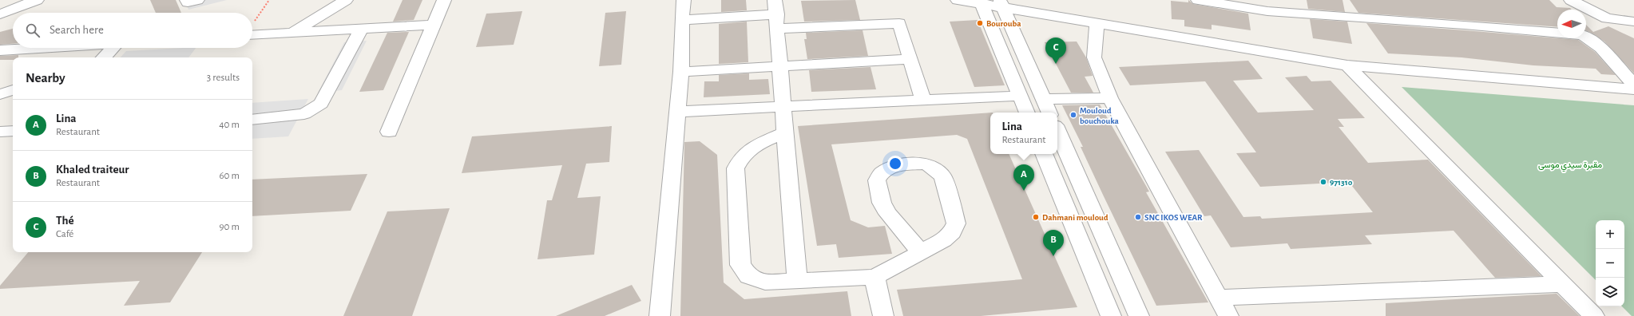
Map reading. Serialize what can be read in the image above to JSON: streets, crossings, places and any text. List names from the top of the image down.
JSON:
{
  "parks": ["مقبرة سيدي موسى"],
  "places": [
    "Bourouba",
    "Mouloud bouchouka",
    "971310",
    "Dahmani mouloud",
    "SNC IKOS WEAR"
  ],
  "north": "left",
  "page": {
    "search": "Search here",
    "pins": ["C", "A", "B"],
    "heading": ["Nearby", "3 results"],
    "list": [
      {
        "mark": "A",
        "name": "Lina",
        "note": "Restaurant",
        "value": "40 m"
      },
      {
        "mark": "B",
        "name": "Khaled traiteur",
        "note": "Restaurant",
        "value": "60 m"
      },
      {
        "mark": "C",
        "name": "Thé",
        "note": "Café",
        "value": "90 m"
      }
    ],
    "popup": ["Lina", "Restaurant"],
    "map_buttons": ["+", "−"]
  }
}
